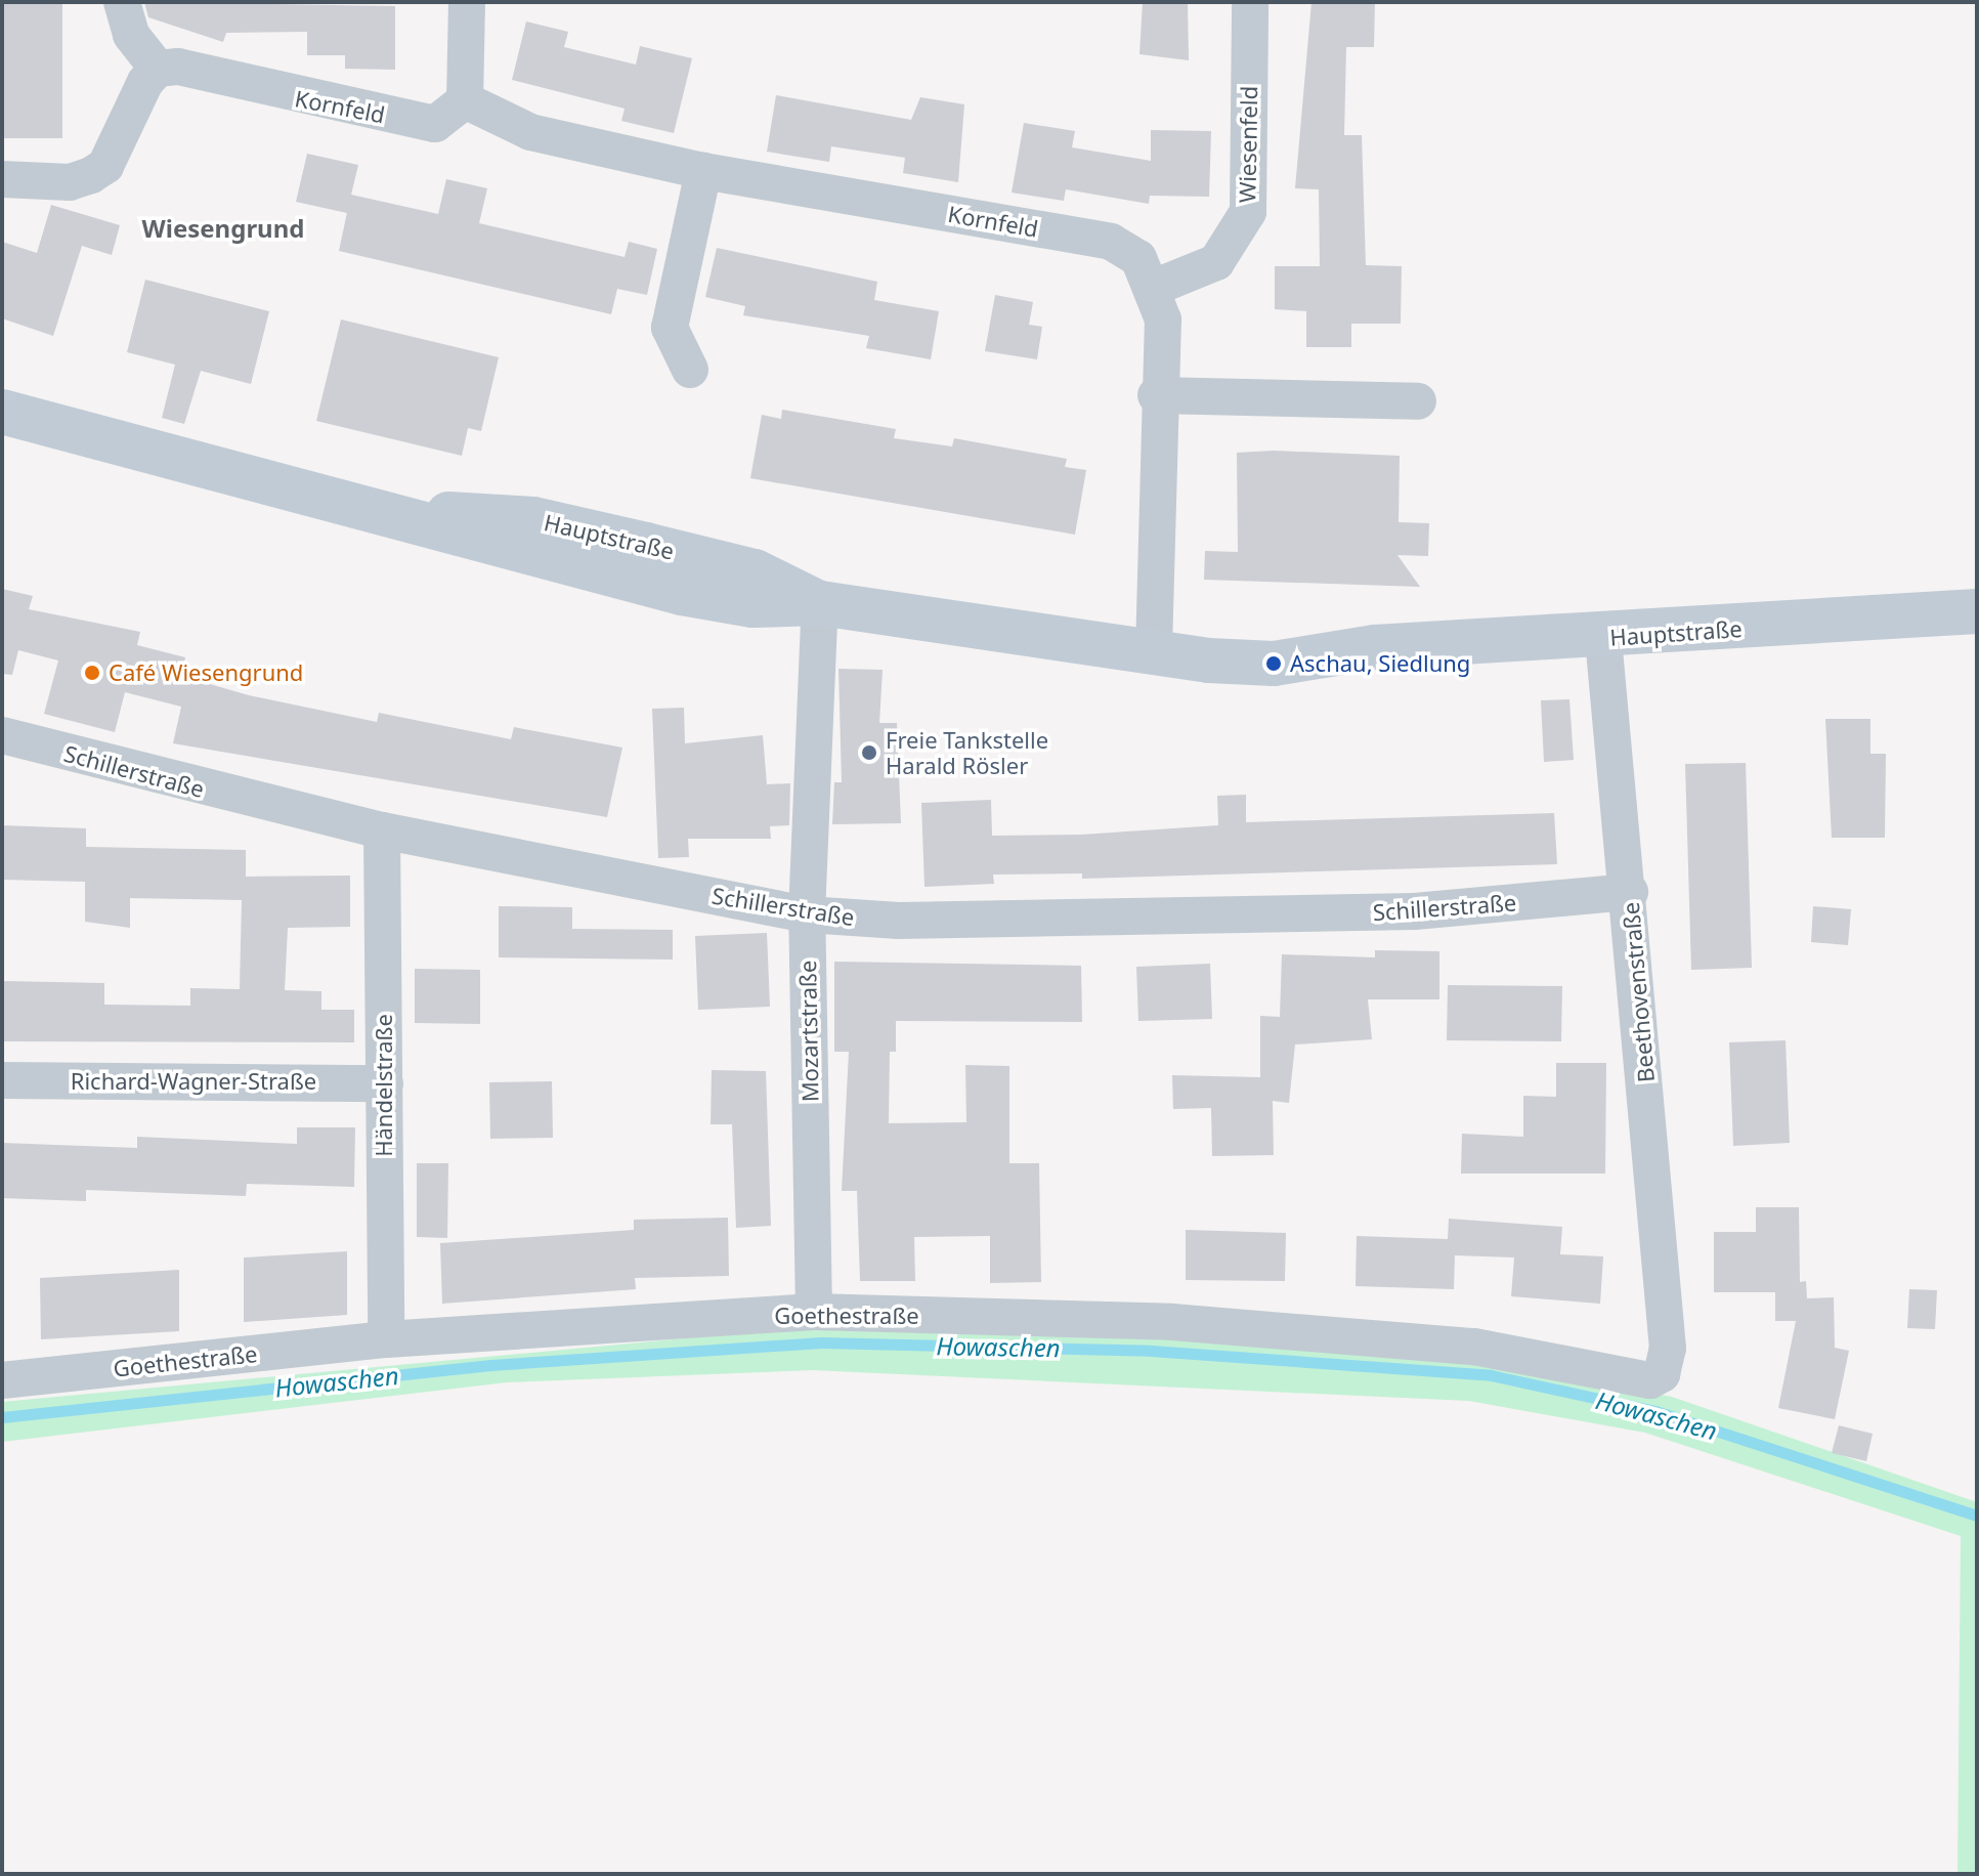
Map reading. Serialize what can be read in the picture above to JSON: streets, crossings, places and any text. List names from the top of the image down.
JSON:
{
  "streets": {
    "main road": ["Hauptstraße"],
    "street": [
      "Kornfeld",
      "Wiesenfeld",
      "Schillerstraße",
      "Beethovenstraße",
      "Mozartstraße",
      "Richard-Wagner-Straße",
      "Händelstraße",
      "Goethestraße"
    ]
  },
  "crossings": [
    ["Kornfeld", "Wiesenfeld"],
    ["Kornfeld", "Hauptstraße"],
    ["Hauptstraße", "Beethovenstraße"],
    ["Hauptstraße", "Mozartstraße"],
    ["Schillerstraße", "Beethovenstraße"],
    ["Schillerstraße", "Mozartstraße"],
    ["Schillerstraße", "Händelstraße"],
    ["Beethovenstraße", "Goethestraße"],
    ["Mozartstraße", "Goethestraße"],
    ["Richard-Wagner-Straße", "Händelstraße"],
    ["Händelstraße", "Goethestraße"]
  ],
  "districts": ["Wiesengrund"],
  "water": ["Howaschen"],
  "places": ["Aschau, Siedlung", "Café Wiesengrund", "Freie Tankstelle Harald Rösler"]
}
